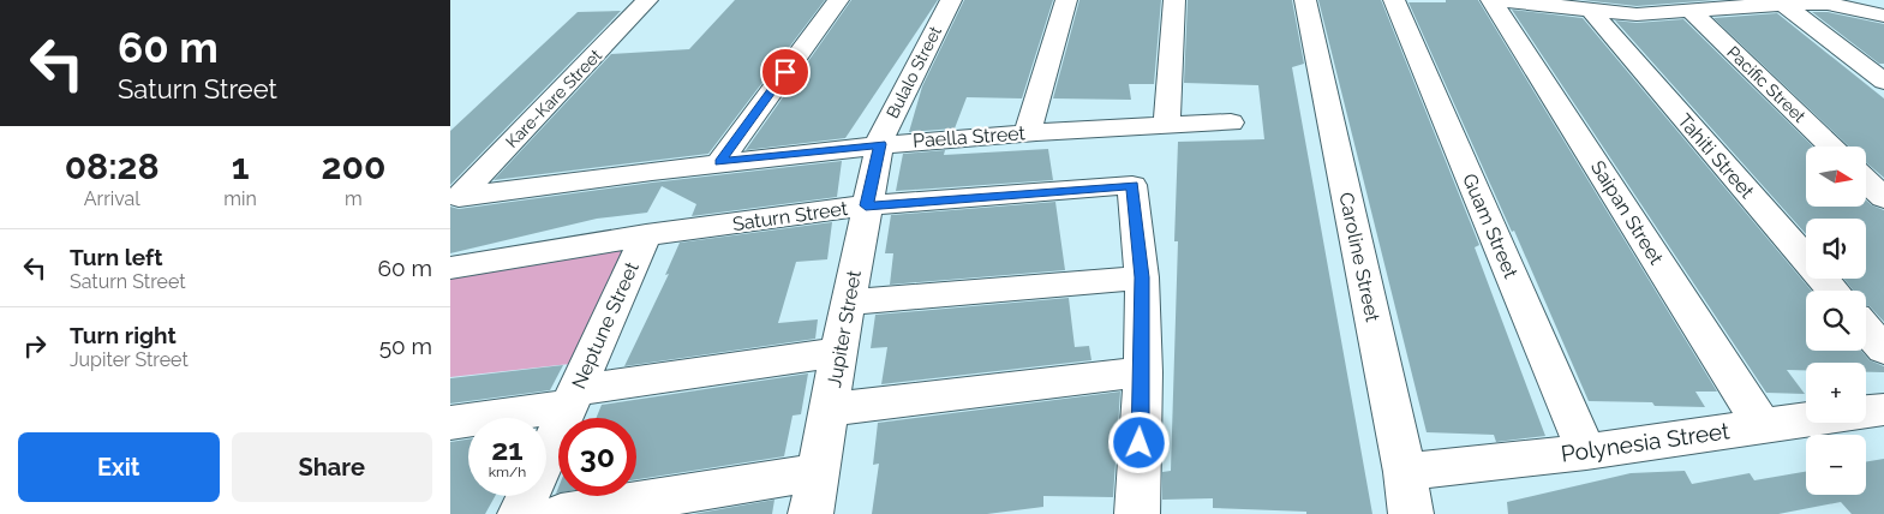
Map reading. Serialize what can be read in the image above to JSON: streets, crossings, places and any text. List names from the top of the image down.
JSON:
{
  "streets": {
    "street": [
      "Bulalo Street",
      "Pacific Street",
      "Kare-Kare Street",
      "Paella Street",
      "Tahiti Street",
      "Saipan Street",
      "Saturn Street",
      "Guam Street",
      "Caroline Street",
      "Neptune Street",
      "Jupiter Street",
      "Polynesia Street"
    ]
  },
  "crossings": [
    ["Bulalo Street", "Paella Street"],
    ["Bulalo Street", "Jupiter Street"],
    ["Kare-Kare Street", "Paella Street"],
    ["Paella Street", "Jupiter Street"],
    ["Saipan Street", "Polynesia Street"],
    ["Saturn Street", "Neptune Street"],
    ["Saturn Street", "Jupiter Street"],
    ["Guam Street", "Polynesia Street"],
    ["Caroline Street", "Polynesia Street"]
  ],
  "north": "right",
  "page": {
    "turn": ["60 m", "Saturn Street"],
    "eta": [
      "08:28",
      "Arrival",
      "1",
      "min",
      "200",
      "m"
    ],
    "map_buttons": ["+", "−"],
    "list": [
      {
        "name": "Turn left",
        "note": "Saturn Street",
        "value": "60 m"
      },
      {
        "name": "Turn right",
        "note": "Jupiter Street",
        "value": "50 m"
      }
    ],
    "speed": "21 km/h",
    "limit": "30",
    "buttons": ["Exit", "Share"]
  }
}
